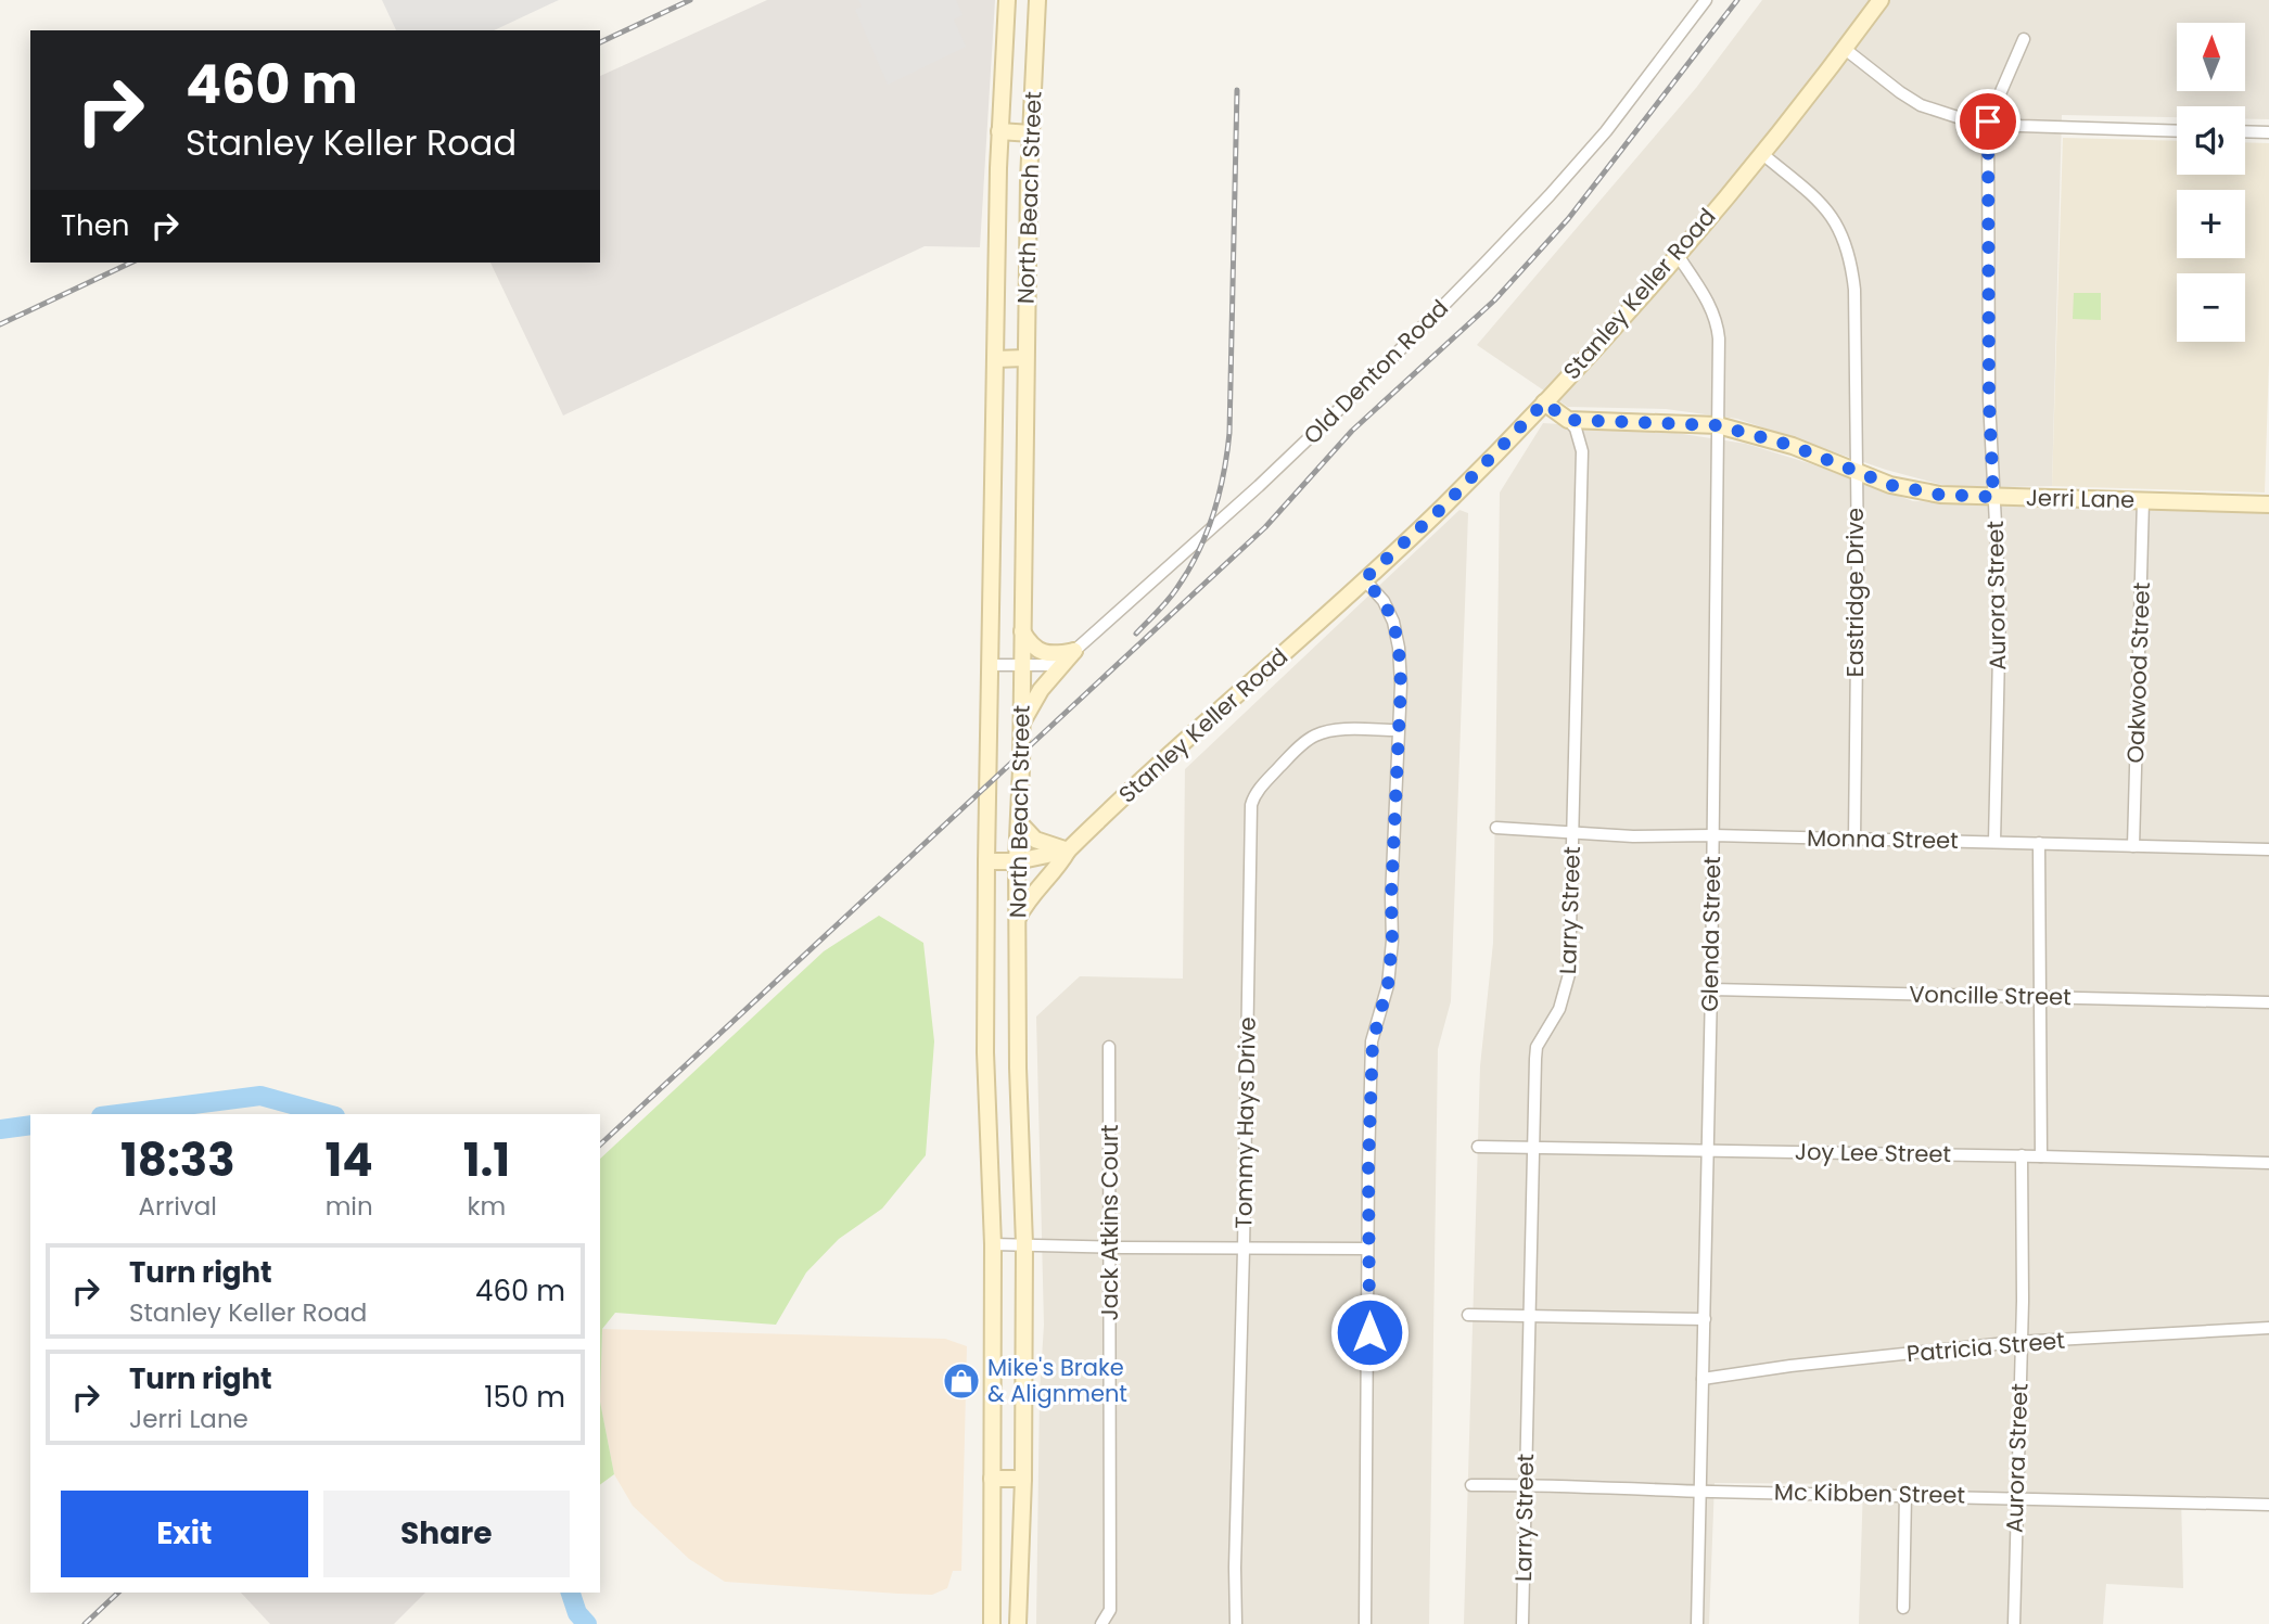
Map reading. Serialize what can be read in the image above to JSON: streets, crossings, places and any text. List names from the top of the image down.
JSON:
{
  "streets": {
    "main road": ["North Beach Street", "Stanley Keller Road", "Jerri Lane"],
    "street": [
      "Old Denton Road",
      "Eastridge Drive",
      "Aurora Street",
      "Oakwood Street",
      "Monna Street",
      "Larry Street",
      "Glenda Street",
      "Voncille Street",
      "Tommy Hays Drive",
      "Joy Lee Street",
      "Jack Atkins Court",
      "Patricia Street",
      "Mc Kibben Street"
    ]
  },
  "crossings": [
    ["North Beach Street", "Stanley Keller Road"],
    ["North Beach Street", "Old Denton Road"],
    ["Stanley Keller Road", "Eastridge Drive"],
    ["Stanley Keller Road", "Glenda Street"],
    ["Jerri Lane", "Eastridge Drive"],
    ["Jerri Lane", "Aurora Street"],
    ["Jerri Lane", "Oakwood Street"],
    ["Jerri Lane", "Larry Street"],
    ["Jerri Lane", "Glenda Street"],
    ["Eastridge Drive", "Monna Street"],
    ["Aurora Street", "Monna Street"],
    ["Aurora Street", "Joy Lee Street"],
    ["Aurora Street", "Patricia Street"],
    ["Aurora Street", "Mc Kibben Street"],
    ["Oakwood Street", "Monna Street"],
    ["Monna Street", "Larry Street"],
    ["Monna Street", "Glenda Street"],
    ["Larry Street", "Joy Lee Street"],
    ["Larry Street", "Mc Kibben Street"],
    ["Glenda Street", "Voncille Street"],
    ["Glenda Street", "Joy Lee Street"],
    ["Glenda Street", "Patricia Street"],
    ["Glenda Street", "Mc Kibben Street"]
  ],
  "places": {
    "shop": ["Mike's Brake & Alignment"]
  },
  "north": "top",
  "page": {
    "map_buttons": ["+", "−"],
    "turn": ["460 m", "Stanley Keller Road"],
    "then": "Then",
    "eta": [
      "18:33",
      "Arrival",
      "14",
      "min",
      "1.1",
      "km"
    ],
    "list": [
      {
        "name": "Turn right",
        "note": "Stanley Keller Road",
        "value": "460 m"
      },
      {
        "name": "Turn right",
        "note": "Jerri Lane",
        "value": "150 m"
      }
    ],
    "buttons": ["Exit", "Share"]
  }
}
